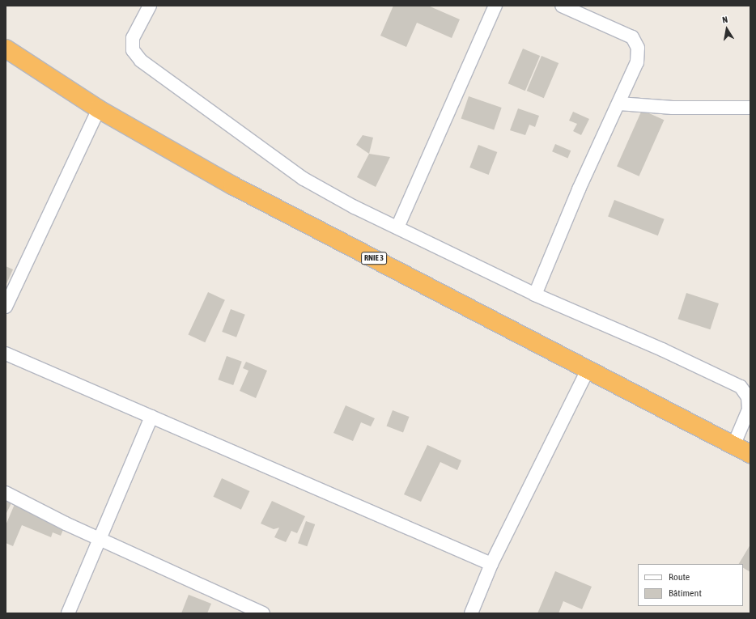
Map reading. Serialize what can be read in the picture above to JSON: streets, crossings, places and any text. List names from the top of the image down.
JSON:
{
  "streets": {
    "highway": ["RNIE 3"]
  },
  "legend": ["Route", "Bâtiment"],
  "north": "top"
}
